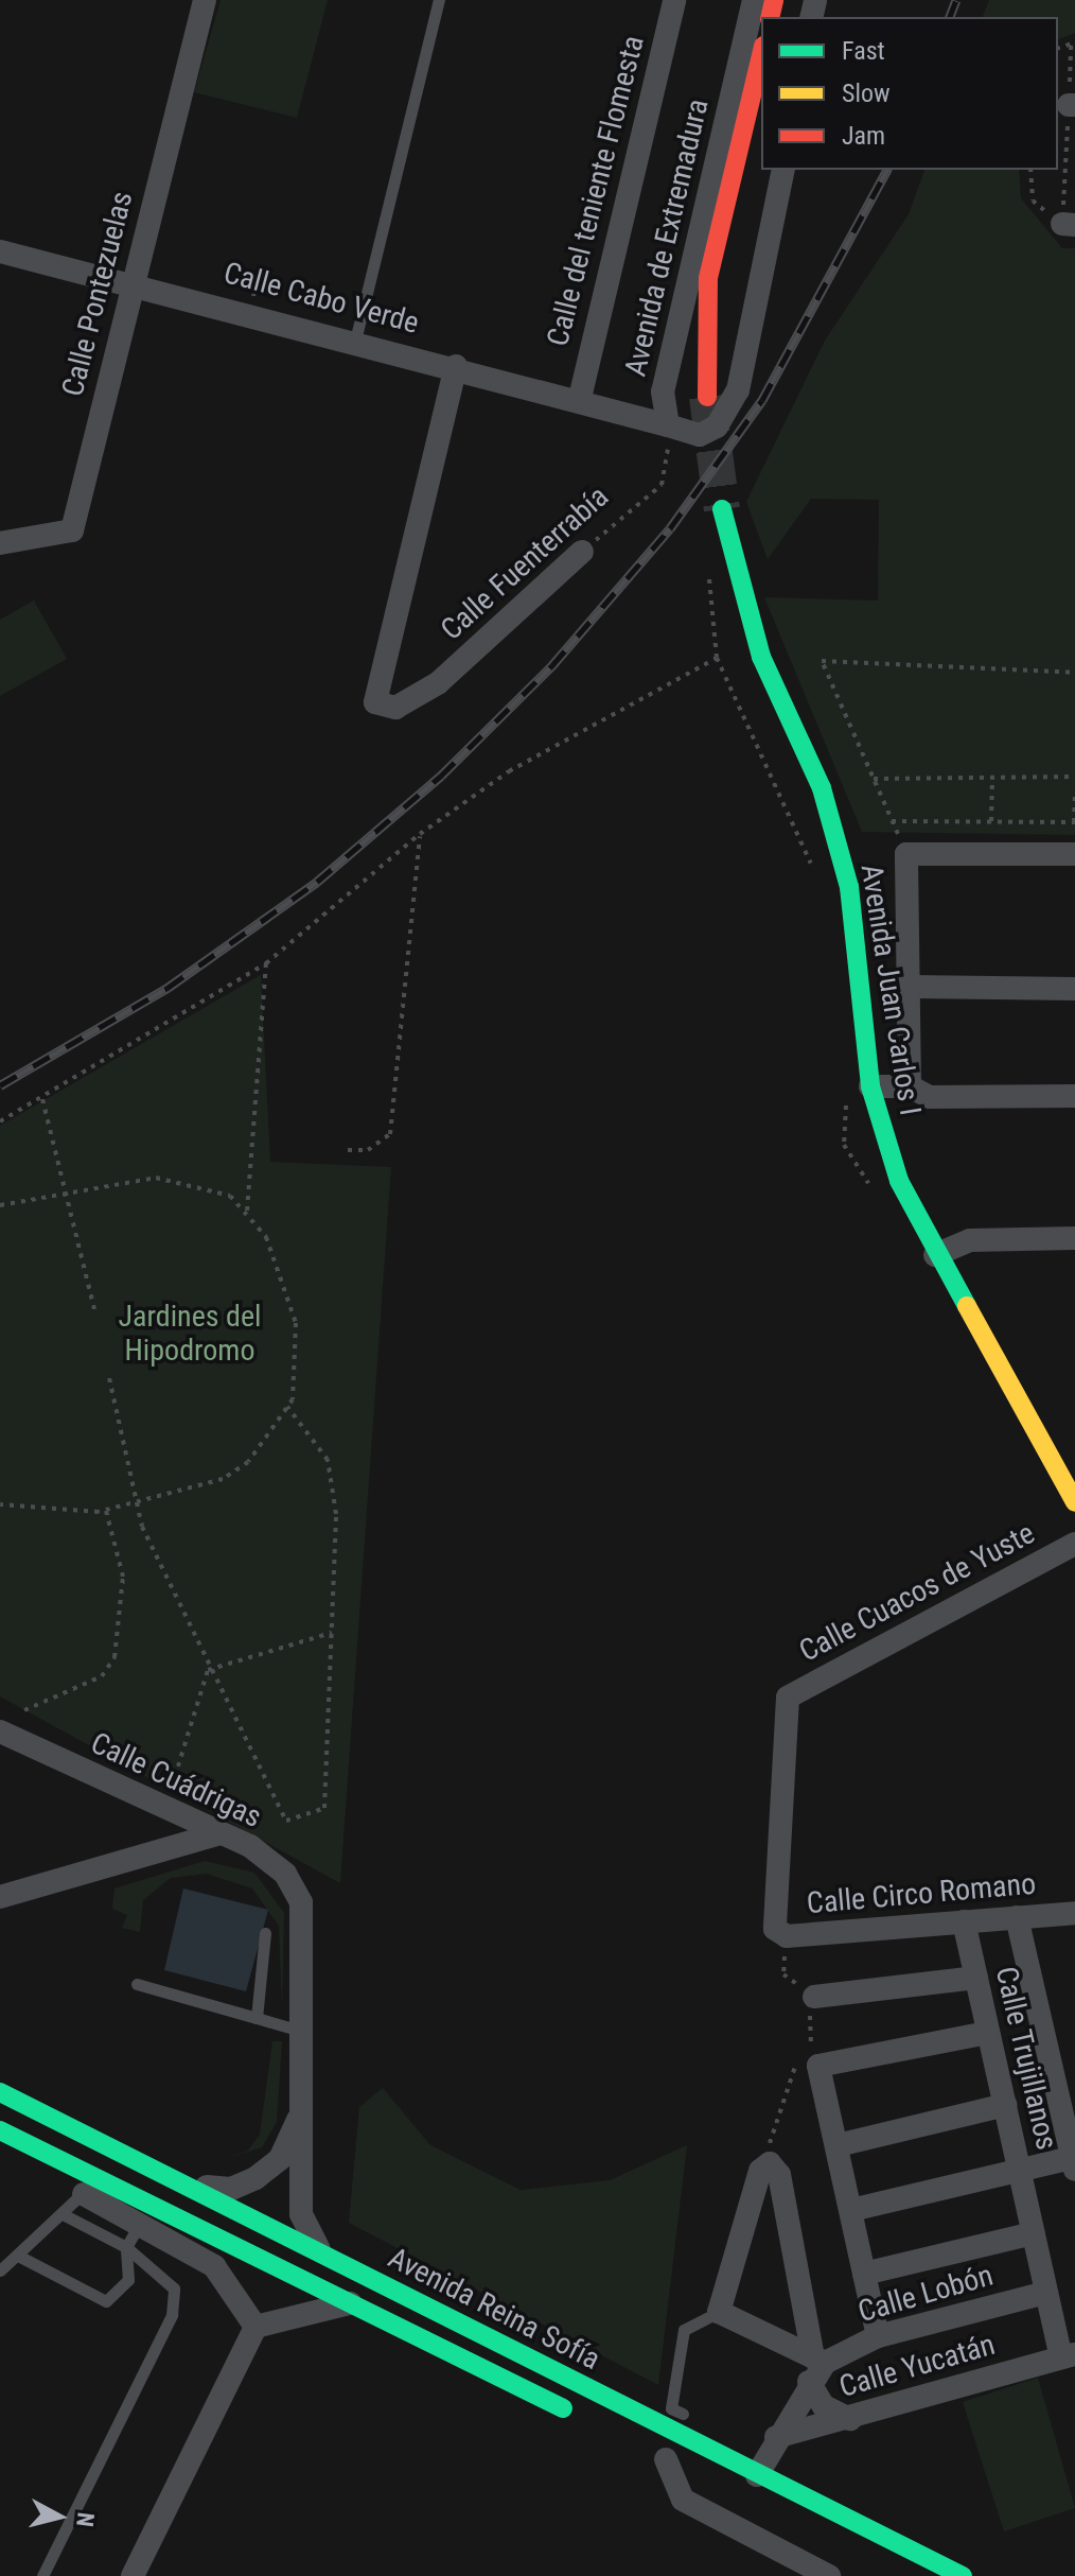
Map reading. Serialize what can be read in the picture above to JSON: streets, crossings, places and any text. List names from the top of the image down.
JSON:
{
  "streets": {
    "main road": ["Avenida de Extremadura", "Avenida Juan Carlos I", "Avenida Reina Sofía"],
    "street": [
      "Calle del teniente Flomesta",
      "Calle Pontezuelas",
      "Calle Cabo Verde",
      "Calle Fuenterrabía",
      "Calle Cuacos de Yuste",
      "Calle Cuádrigas",
      "Calle Circo Romano",
      "Calle Trujillanos",
      "Calle Lobón",
      "Calle Yucatán"
    ]
  },
  "crossings": [
    ["Calle del teniente Flomesta", "Calle Cabo Verde"],
    ["Avenida de Extremadura", "Calle Cabo Verde"],
    ["Avenida de Extremadura", "Calle Fuenterrabía"],
    ["Calle Pontezuelas", "Calle Cabo Verde"],
    ["Calle Cabo Verde", "Calle Fuenterrabía"],
    ["Calle Cuacos de Yuste", "Calle Circo Romano"],
    ["Calle Cuádrigas", "Avenida Reina Sofía"],
    ["Calle Circo Romano", "Calle Trujillanos"],
    ["Calle Trujillanos", "Calle Lobón"],
    ["Calle Trujillanos", "Calle Yucatán"],
    ["Calle Lobón", "Avenida Reina Sofía"],
    ["Calle Lobón", "Calle Yucatán"],
    ["Avenida Reina Sofía", "Calle Yucatán"]
  ],
  "parks": ["Jardines del Hipodromo"],
  "legend": ["Fast", "Slow", "Jam"],
  "north": "right"
}
